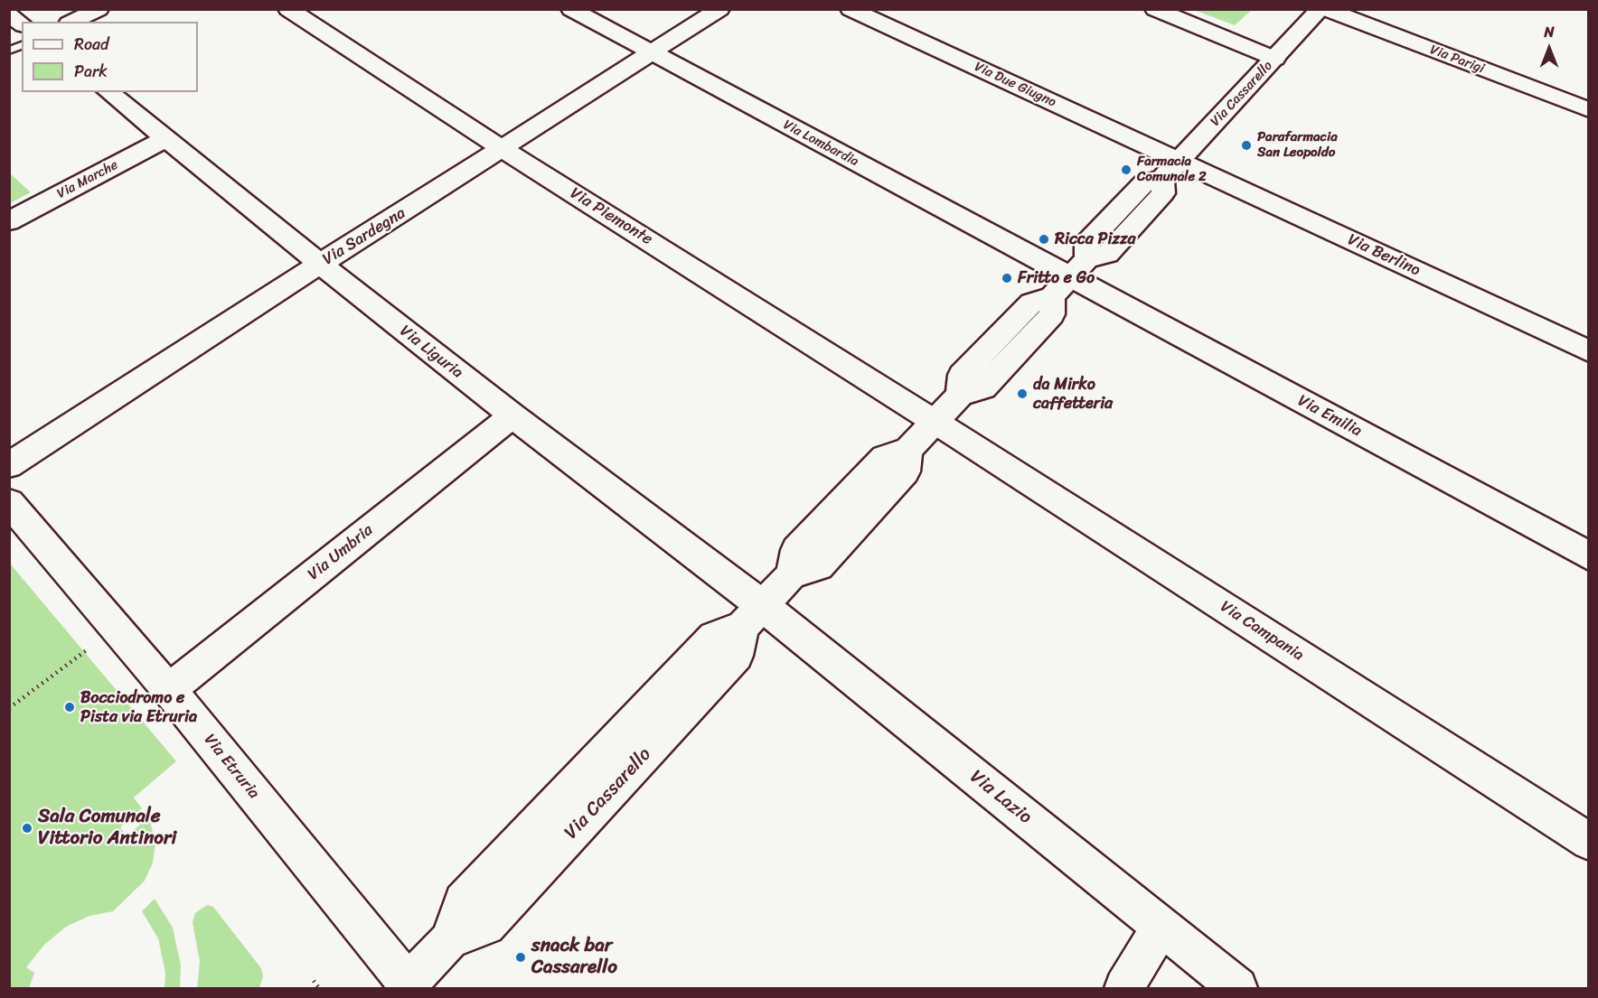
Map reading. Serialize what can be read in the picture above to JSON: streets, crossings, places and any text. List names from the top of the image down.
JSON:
{
  "streets": {
    "street": [
      "Via Parigi",
      "Via Due Giugno",
      "Via Cassarello",
      "Via Lombardia",
      "Via Marche",
      "Via Piemonte",
      "Via Sardegna",
      "Via Berlino",
      "Via Liguria",
      "Via Emilia",
      "Via Umbria",
      "Via Campania",
      "Via Etruria",
      "Via Lazio"
    ]
  },
  "crossings": [
    ["Via Due Giugno", "Via Cassarello"],
    ["Via Due Giugno", "Via Berlino"],
    ["Via Cassarello", "Via Lombardia"],
    ["Via Cassarello", "Via Piemonte"],
    ["Via Cassarello", "Via Berlino"],
    ["Via Cassarello", "Via Liguria"],
    ["Via Cassarello", "Via Emilia"],
    ["Via Cassarello", "Via Campania"],
    ["Via Cassarello", "Via Etruria"],
    ["Via Cassarello", "Via Lazio"],
    ["Via Lombardia", "Via Sardegna"],
    ["Via Lombardia", "Via Emilia"],
    ["Via Marche", "Via Liguria"],
    ["Via Piemonte", "Via Sardegna"],
    ["Via Piemonte", "Via Campania"],
    ["Via Sardegna", "Via Liguria"],
    ["Via Liguria", "Via Umbria"],
    ["Via Liguria", "Via Lazio"],
    ["Via Umbria", "Via Etruria"]
  ],
  "places": [
    "Parafarmacia San Leopoldo",
    "Farmacia Comunale 2",
    "Ricca Pizza",
    "Fritto e Go",
    "da Mirko caffetteria",
    "Bocciodromo e Pista via Etruria",
    "Sala Comunale Vittorio Antinori",
    "snack bar Cassarello"
  ],
  "legend": ["Road", "Park"],
  "north": "top"
}
